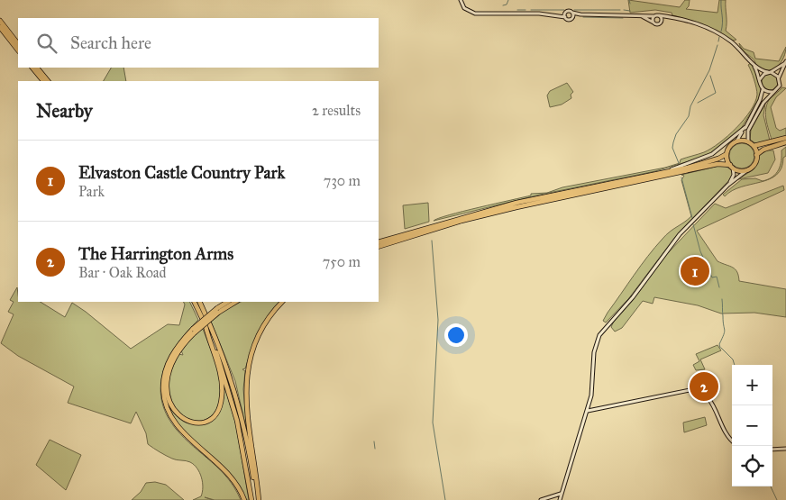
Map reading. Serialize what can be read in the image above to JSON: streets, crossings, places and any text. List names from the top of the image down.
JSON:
{
  "page": {
    "search": "Search here",
    "heading": ["Nearby", "2 results"],
    "list": [
      {
        "mark": "1",
        "name": "Elvaston Castle Country Park",
        "note": "Park",
        "value": "730 m"
      },
      {
        "mark": "2",
        "name": "The Harrington Arms",
        "note": "Bar · Oak Road",
        "value": "750 m"
      }
    ],
    "pins": ["1", "2"],
    "map_buttons": ["+", "−"]
  }
}
